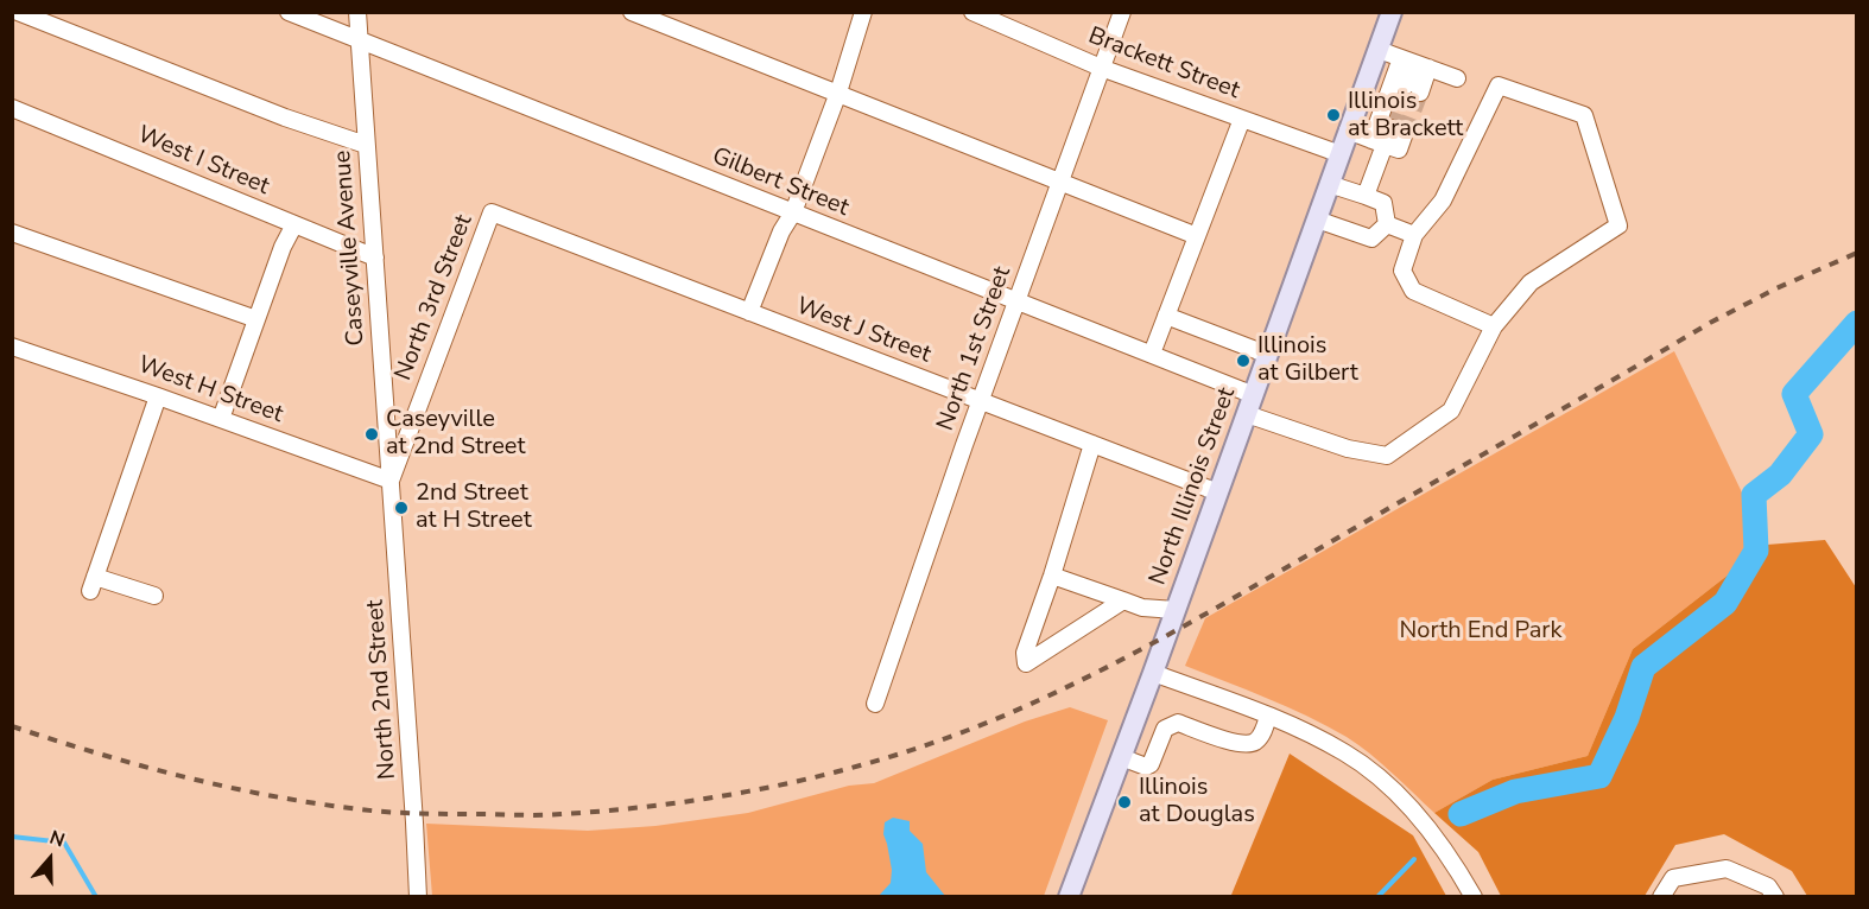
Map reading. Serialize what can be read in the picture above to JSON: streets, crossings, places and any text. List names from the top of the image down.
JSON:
{
  "streets": {
    "main road": ["North Illinois Street"],
    "street": [
      "Brackett Street",
      "West I Street",
      "Gilbert Street",
      "Caseyville Avenue",
      "North 3rd Street",
      "West J Street",
      "North 1st Street",
      "West H Street",
      "North 2nd Street"
    ]
  },
  "crossings": [
    ["Brackett Street", "North 1st Street"],
    ["Brackett Street", "North Illinois Street"],
    ["West I Street", "Caseyville Avenue"],
    ["Gilbert Street", "Caseyville Avenue"],
    ["Gilbert Street", "North 1st Street"],
    ["Gilbert Street", "North Illinois Street"],
    ["Caseyville Avenue", "North 3rd Street"],
    ["Caseyville Avenue", "West H Street"],
    ["Caseyville Avenue", "North 2nd Street"],
    ["North 3rd Street", "West J Street"],
    ["North 3rd Street", "West H Street"],
    ["North 3rd Street", "North 2nd Street"],
    ["West J Street", "North 1st Street"],
    ["West J Street", "North Illinois Street"],
    ["West H Street", "North 2nd Street"]
  ],
  "parks": ["North End Park"],
  "places": [
    "Illinois at Brackett",
    "Illinois at Gilbert",
    "Caseyville at 2nd Street",
    "2nd Street at H Street",
    "Illinois at Douglas"
  ],
  "north": "top"
}
